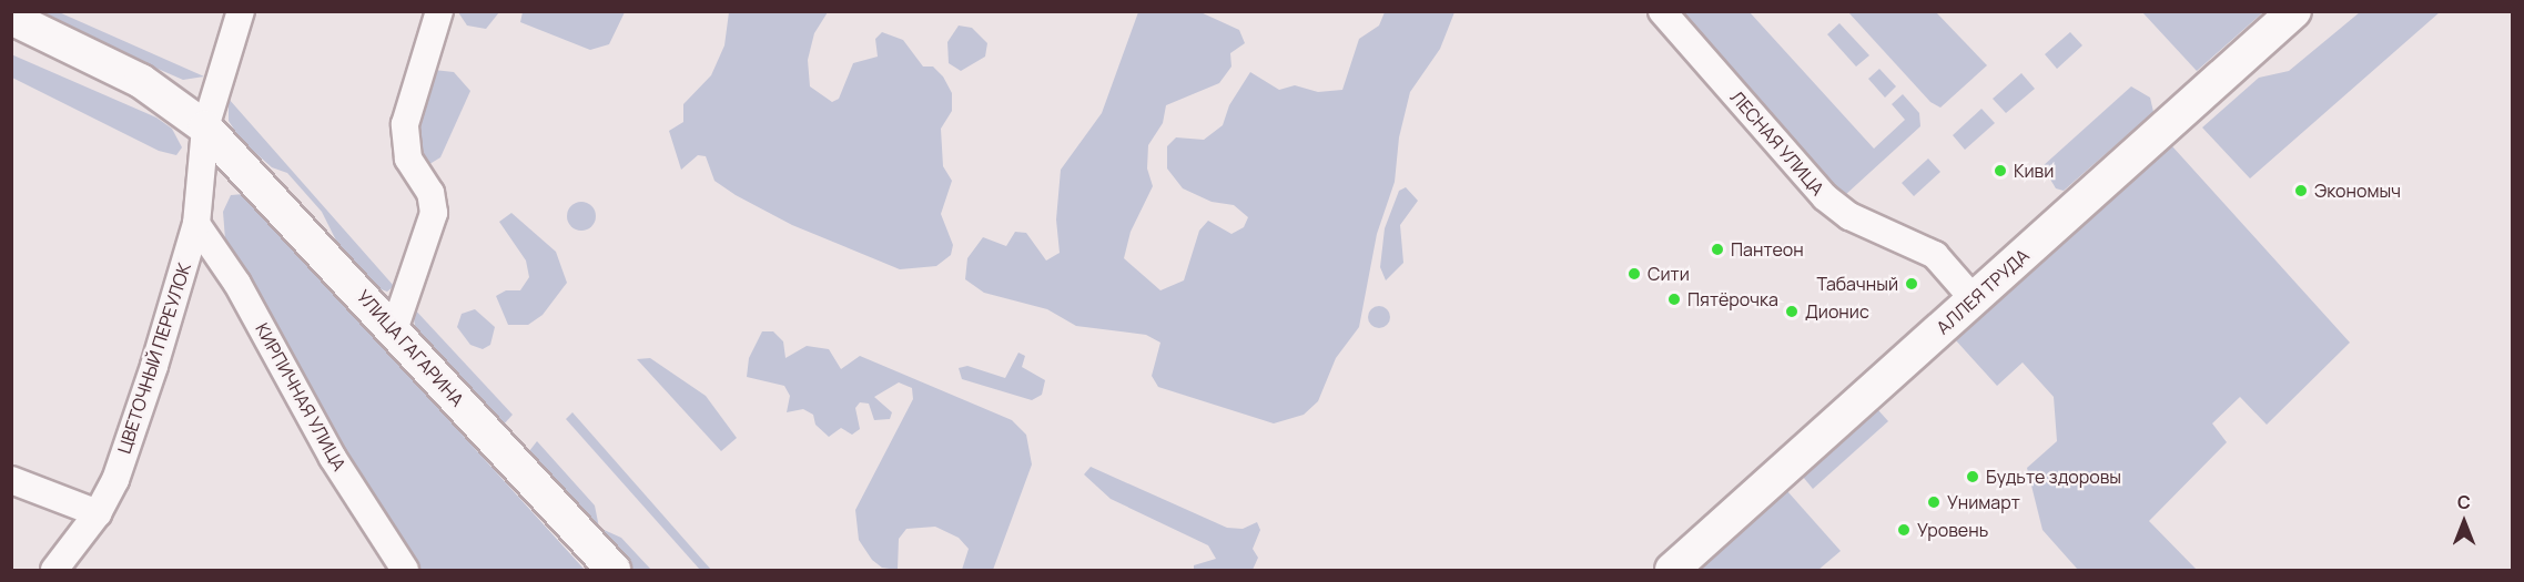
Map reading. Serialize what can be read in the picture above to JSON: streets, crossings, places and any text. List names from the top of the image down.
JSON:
{
  "streets": {
    "street": [
      "ЛЕСНАЯ УЛИЦА",
      "АЛЛЕЯ ТРУДА",
      "УЛИЦА ГАГАРИНА",
      "ЦВЕТОЧНЫЙ ПЕРЕУЛОК",
      "КИРПИЧНАЯ УЛИЦА"
    ]
  },
  "crossings": [
    ["ЛЕСНАЯ УЛИЦА", "АЛЛЕЯ ТРУДА"],
    ["УЛИЦА ГАГАРИНА", "ЦВЕТОЧНЫЙ ПЕРЕУЛОК"],
    ["ЦВЕТОЧНЫЙ ПЕРЕУЛОК", "КИРПИЧНАЯ УЛИЦА"]
  ],
  "places": [
    "Киви",
    "Экономыч",
    "Пантеон",
    "Сити",
    "Табачный",
    "Пятёрочка",
    "Дионис",
    "Будьте здоровы",
    "Унимарт",
    "Уровень"
  ],
  "north": "top"
}
